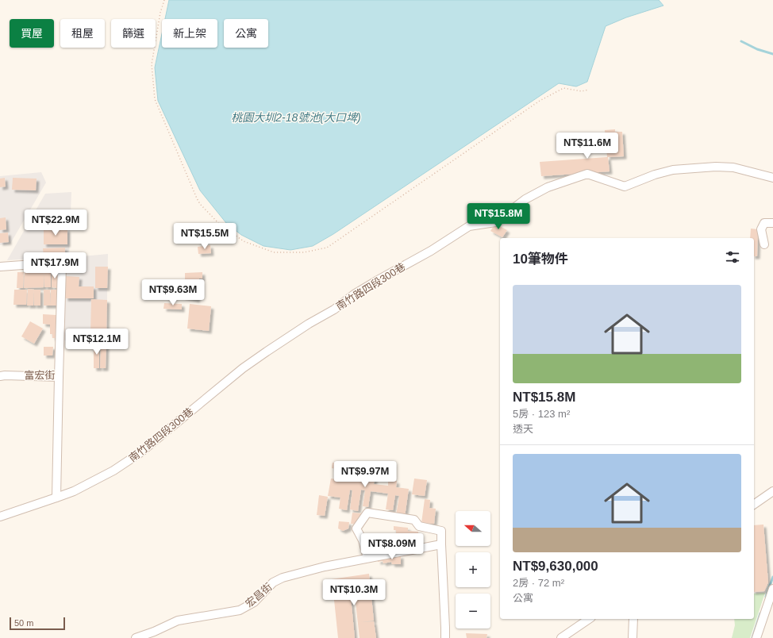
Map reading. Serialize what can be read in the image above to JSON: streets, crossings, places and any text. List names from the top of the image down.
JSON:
{
  "streets": {
    "street": ["南竹路四段300巷", "富宏街", "宏昌街"]
  },
  "water": ["桃園大圳2-18號池(大口埤)"],
  "scale_bar": "50 m",
  "north": "left",
  "page": {
    "chip": [
      "買屋",
      "租屋",
      "篩選",
      "新上架",
      "公寓"
    ],
    "price": [
      "NT$11.6M",
      "NT$15.8M",
      "NT$22.9M",
      "NT$15.5M",
      "NT$17.9M",
      "NT$9.63M",
      "NT$12.1M",
      "NT$9.97M",
      "NT$8.09M",
      "NT$10.3M"
    ],
    "heading": "10筆物件",
    "list": [
      {
        "name": "NT$15.8M",
        "note": "5房 · 123 m² · 透天"
      },
      {
        "name": "NT$9,630,000",
        "note": "2房 · 72 m² · 公寓"
      }
    ],
    "map_buttons": ["+", "−"],
    "scale": "50 m"
  }
}
